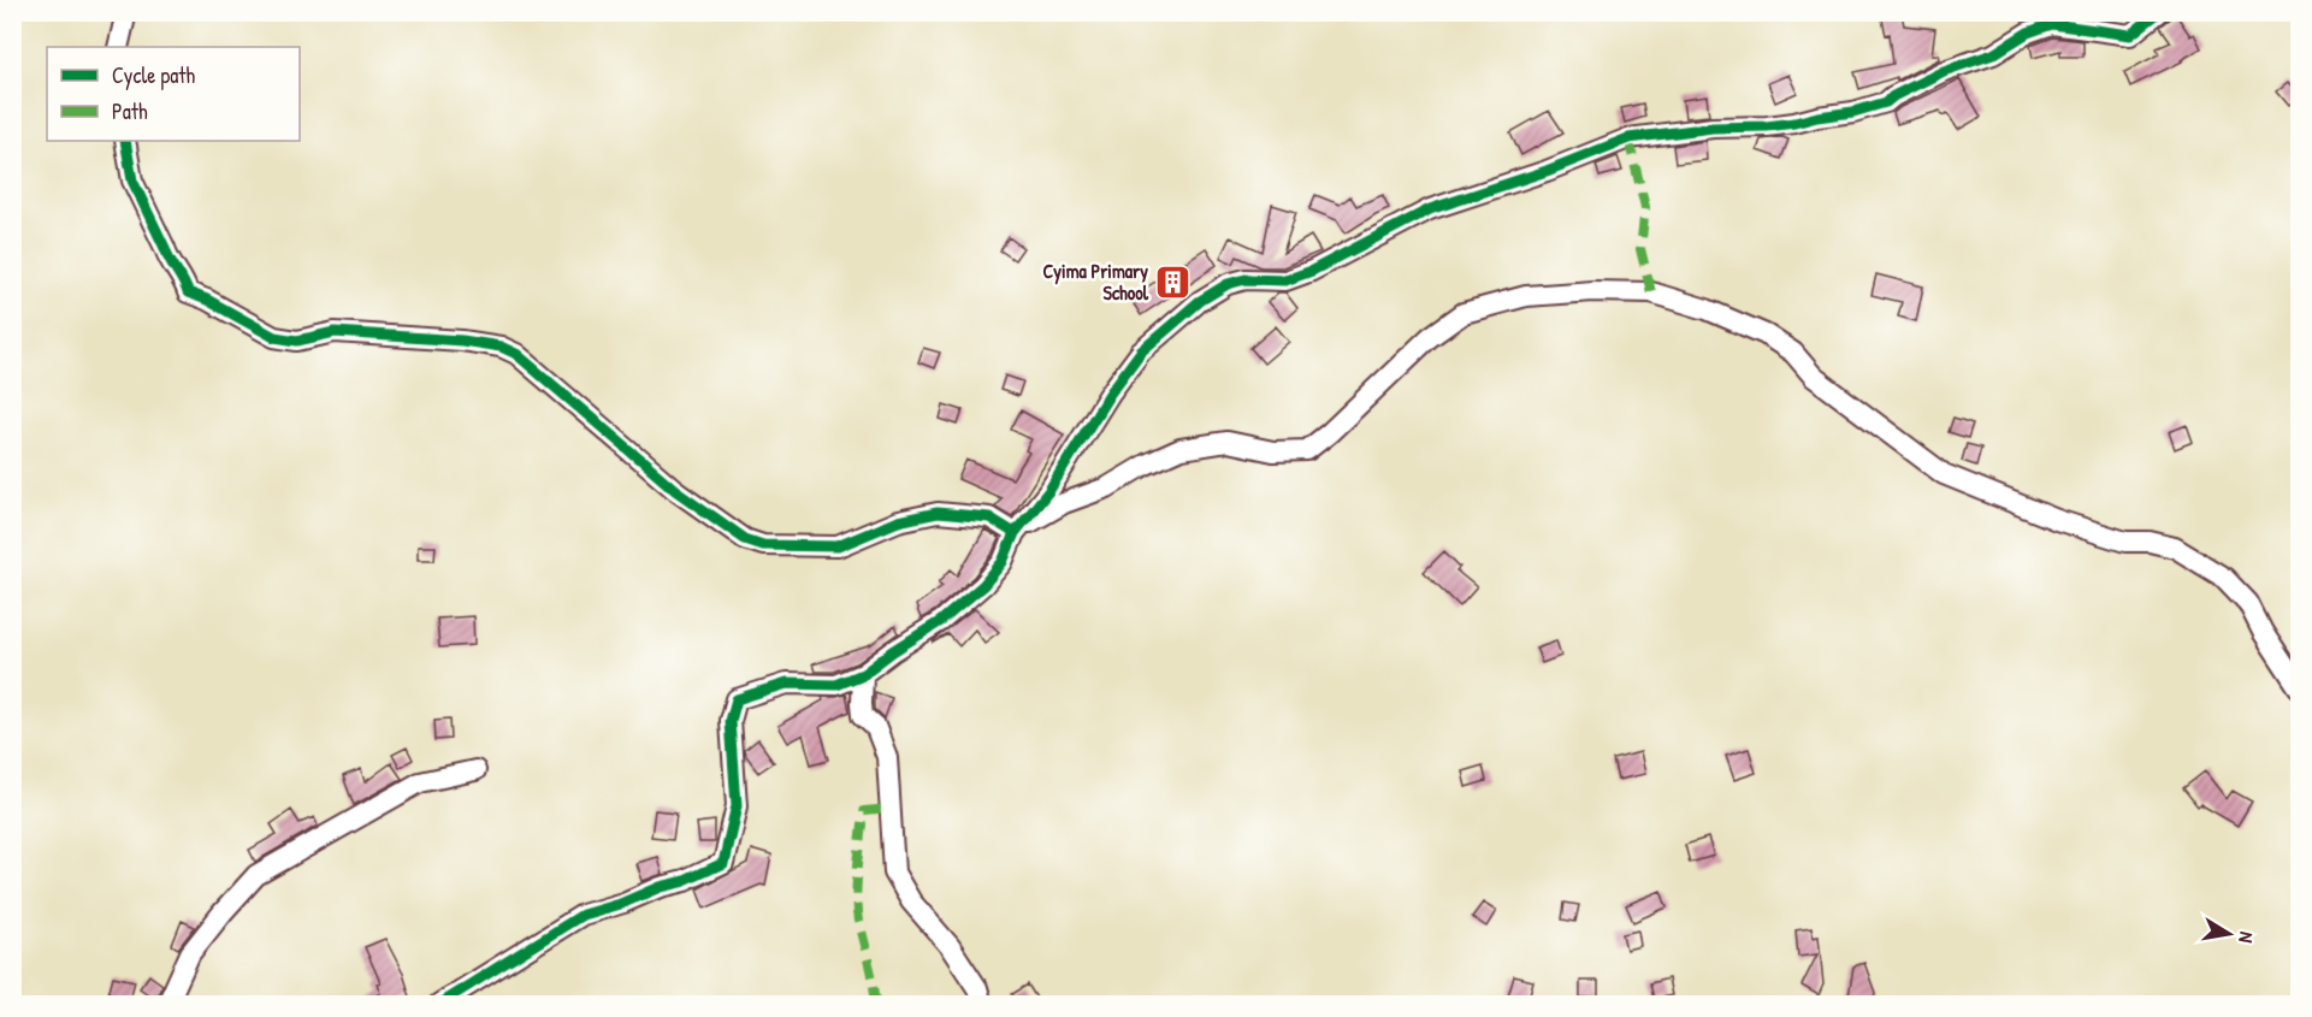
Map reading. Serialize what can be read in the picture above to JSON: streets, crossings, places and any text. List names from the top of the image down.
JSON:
{
  "places": {
    "building": ["Cyima Primary School"]
  },
  "legend": ["Cycle path", "Path"],
  "north": "right"
}
